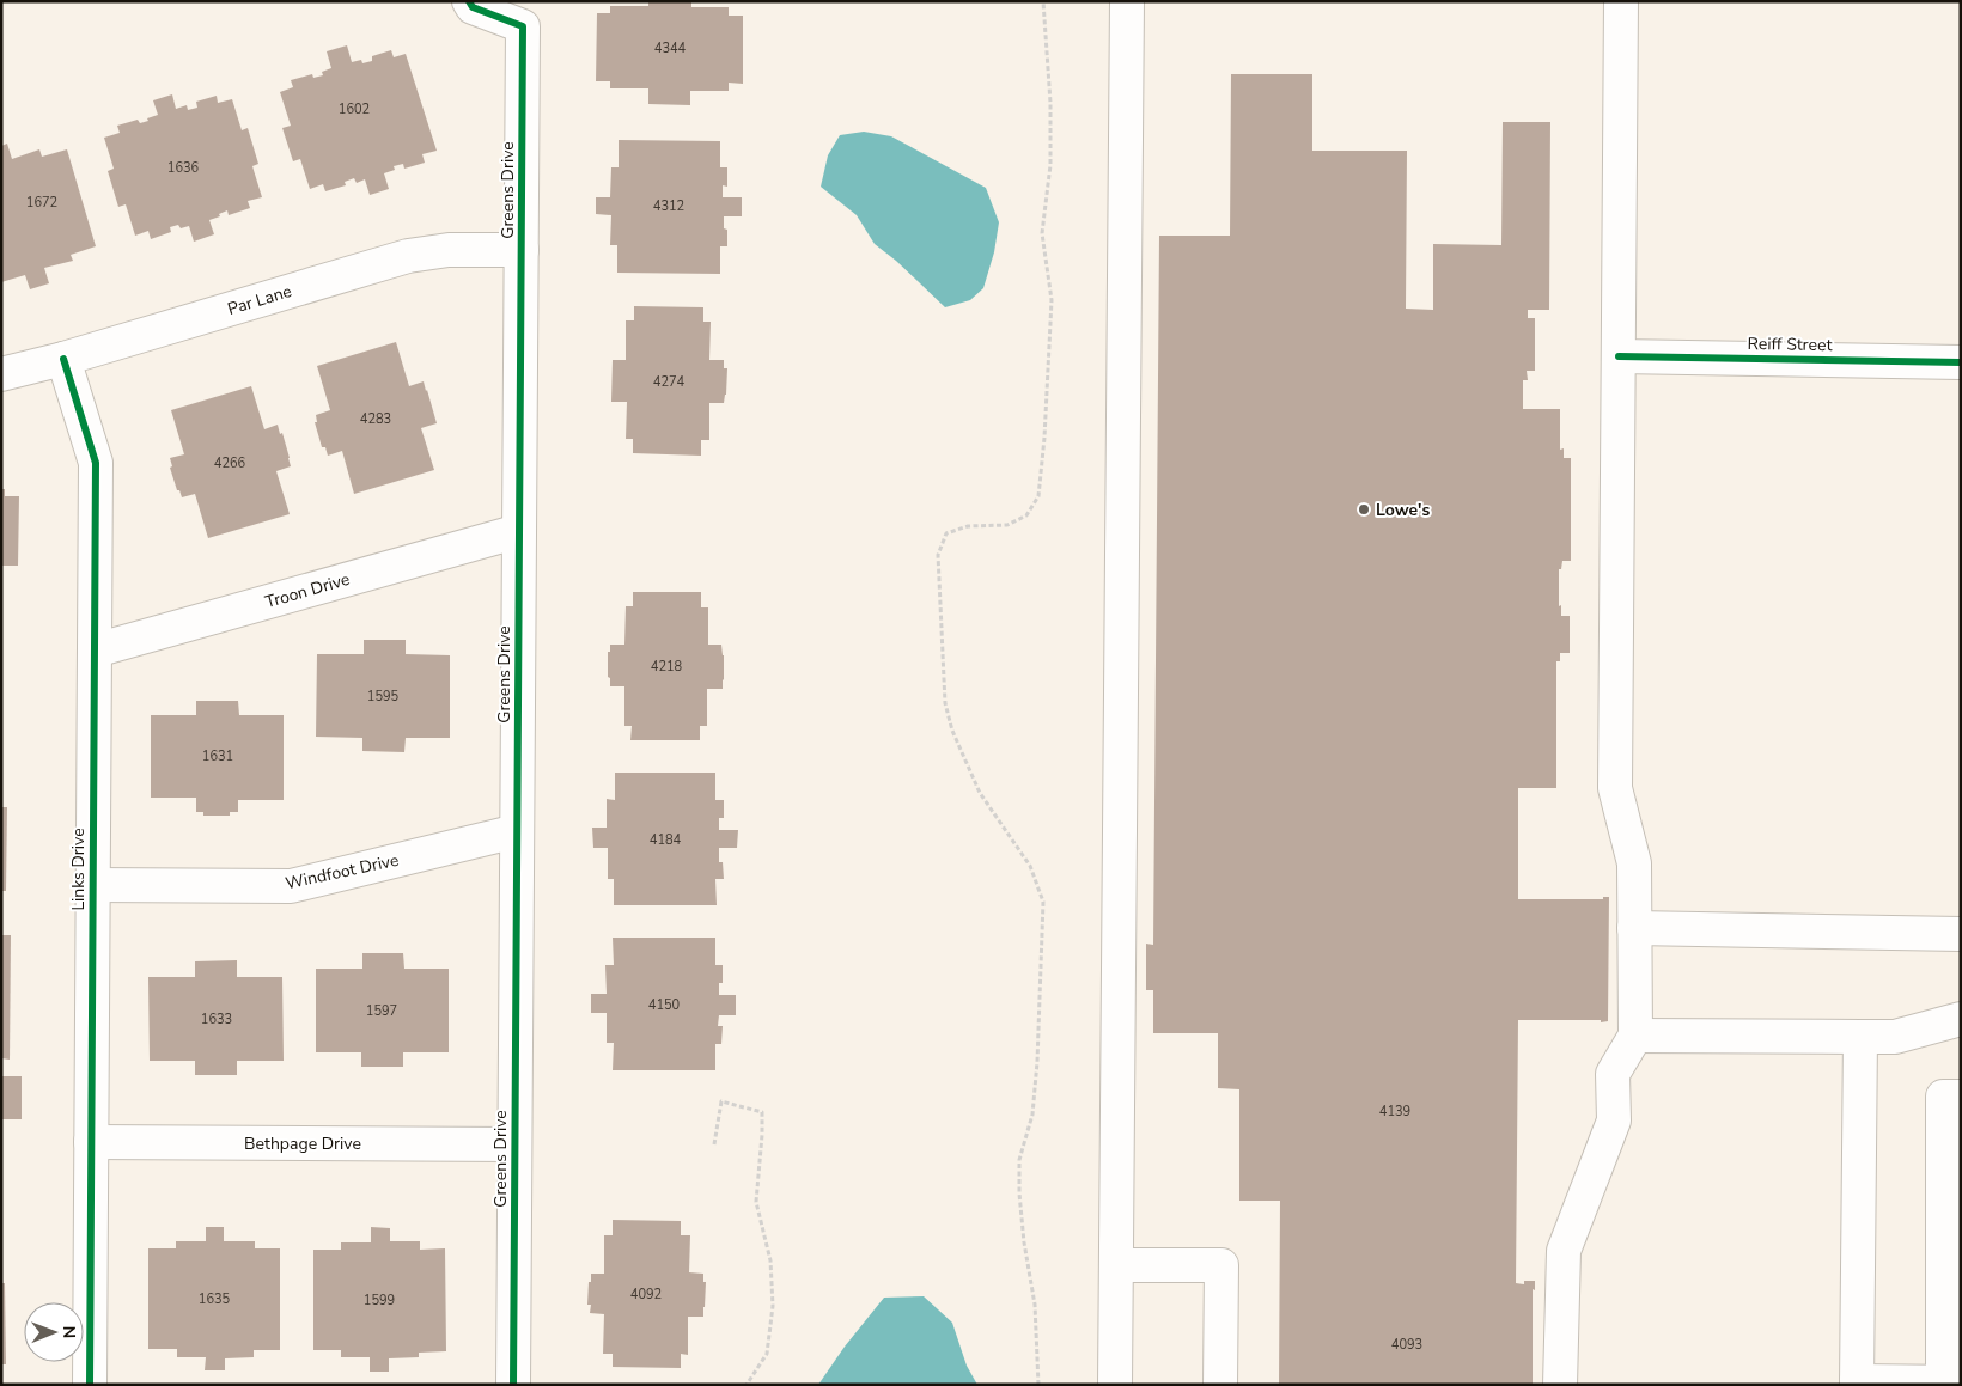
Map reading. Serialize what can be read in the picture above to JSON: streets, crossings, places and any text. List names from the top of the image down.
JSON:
{
  "streets": {
    "street": [
      "Greens Drive",
      "Par Lane",
      "Reiff Street",
      "Troon Drive",
      "Links Drive",
      "Windfoot Drive",
      "Bethpage Drive"
    ]
  },
  "crossings": [
    ["Greens Drive", "Par Lane"],
    ["Greens Drive", "Troon Drive"],
    ["Greens Drive", "Windfoot Drive"],
    ["Greens Drive", "Bethpage Drive"],
    ["Par Lane", "Links Drive"],
    ["Troon Drive", "Links Drive"],
    ["Links Drive", "Windfoot Drive"],
    ["Links Drive", "Bethpage Drive"]
  ],
  "places": ["Lowe's"],
  "house_numbers": [
    "4344",
    "1602",
    "1636",
    "1672",
    "4312",
    "4274",
    "4283",
    "4266",
    "4218",
    "1595",
    "1631",
    "4184",
    "4150",
    "1597",
    "1633",
    "4139",
    "4092",
    "1635",
    "1599",
    "4093"
  ],
  "north": "right"
}
